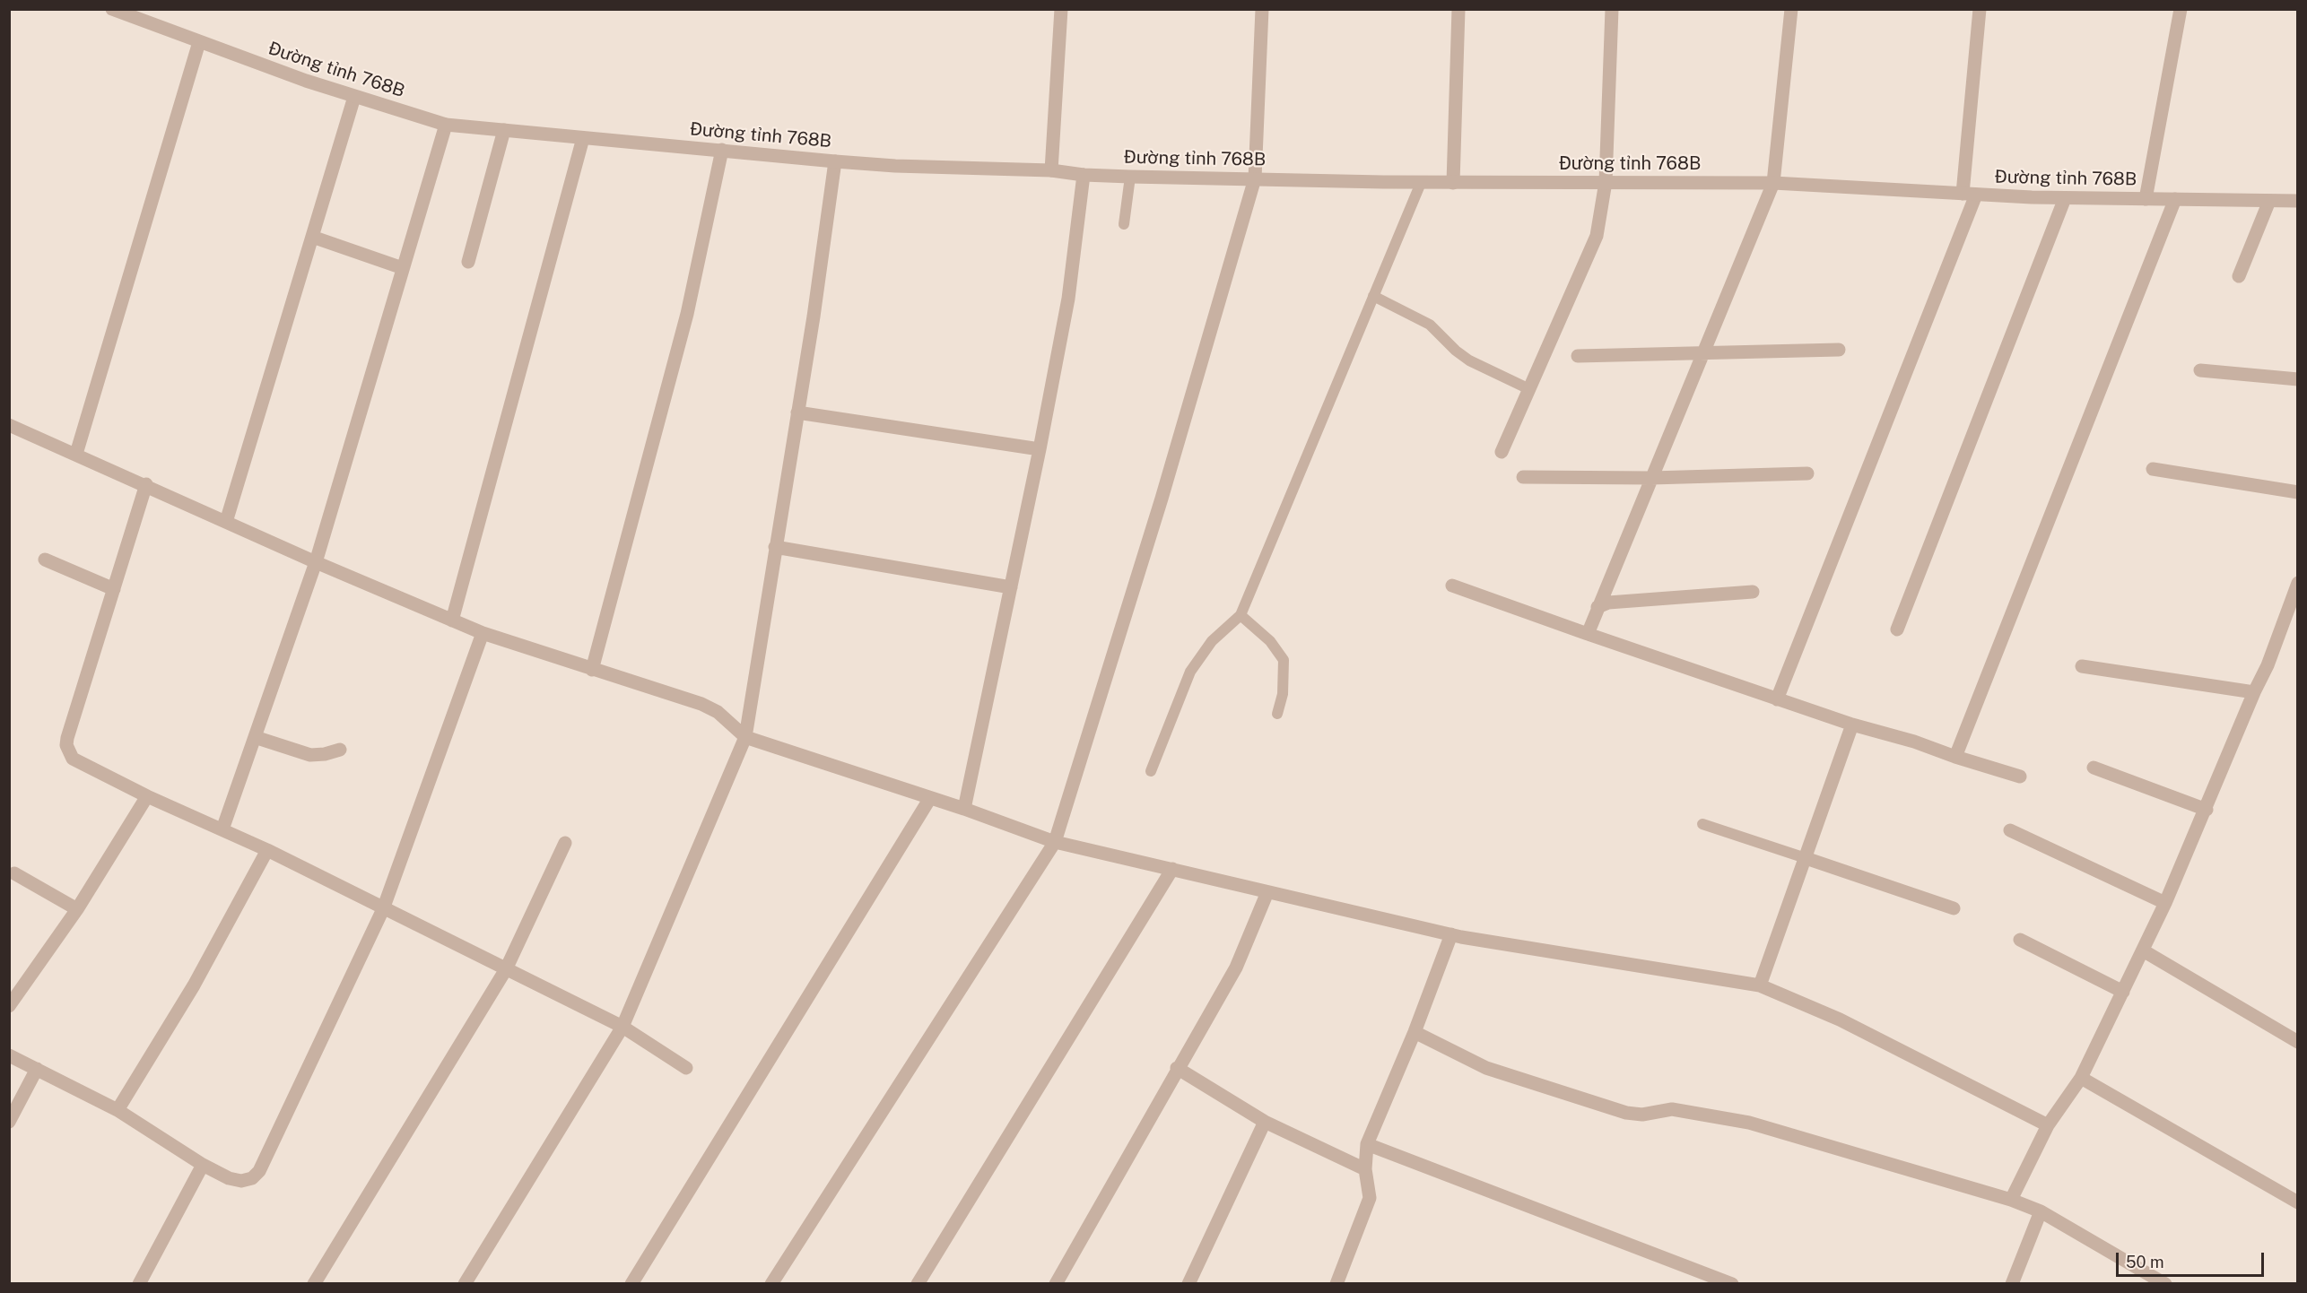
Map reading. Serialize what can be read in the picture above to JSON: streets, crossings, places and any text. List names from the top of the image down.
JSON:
{
  "streets": {
    "street": ["Đường tỉnh 768B"]
  },
  "scale_bar": "50 m"
}
